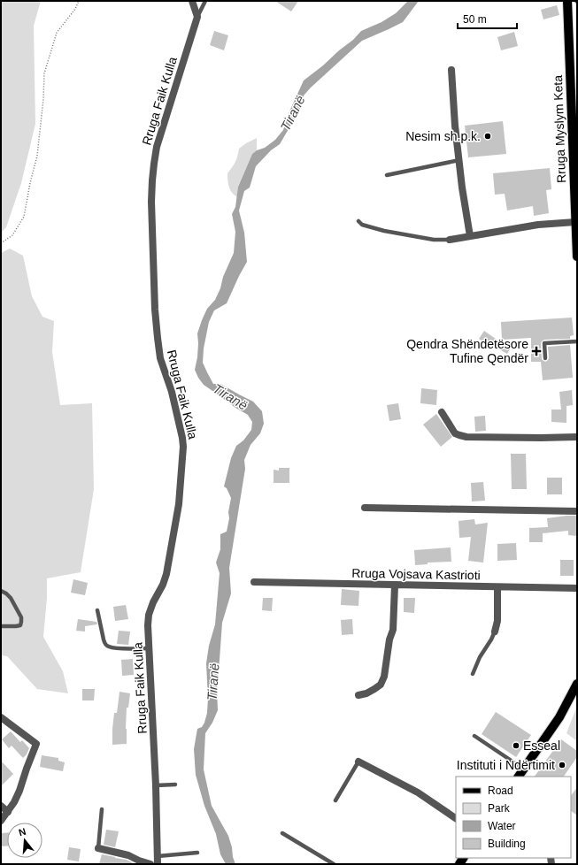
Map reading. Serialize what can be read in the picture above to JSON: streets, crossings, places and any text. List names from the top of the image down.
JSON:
{
  "streets": {
    "main road": ["Rruga Myslym Keta"],
    "street": ["Rruga Faik Kulla", "Rruga Vojsava Kastrioti"]
  },
  "water": ["Tiranë"],
  "places": {
    "other": ["Nesim sh.p.k.", "Esseal", "Instituti i Ndërtimit"],
    "health": ["Qendra Shëndetësore Tufine Qendër"]
  },
  "legend": [
    "Road",
    "Park",
    "Water",
    "Building"
  ],
  "scale_bar": "50 m",
  "north": "top"
}
